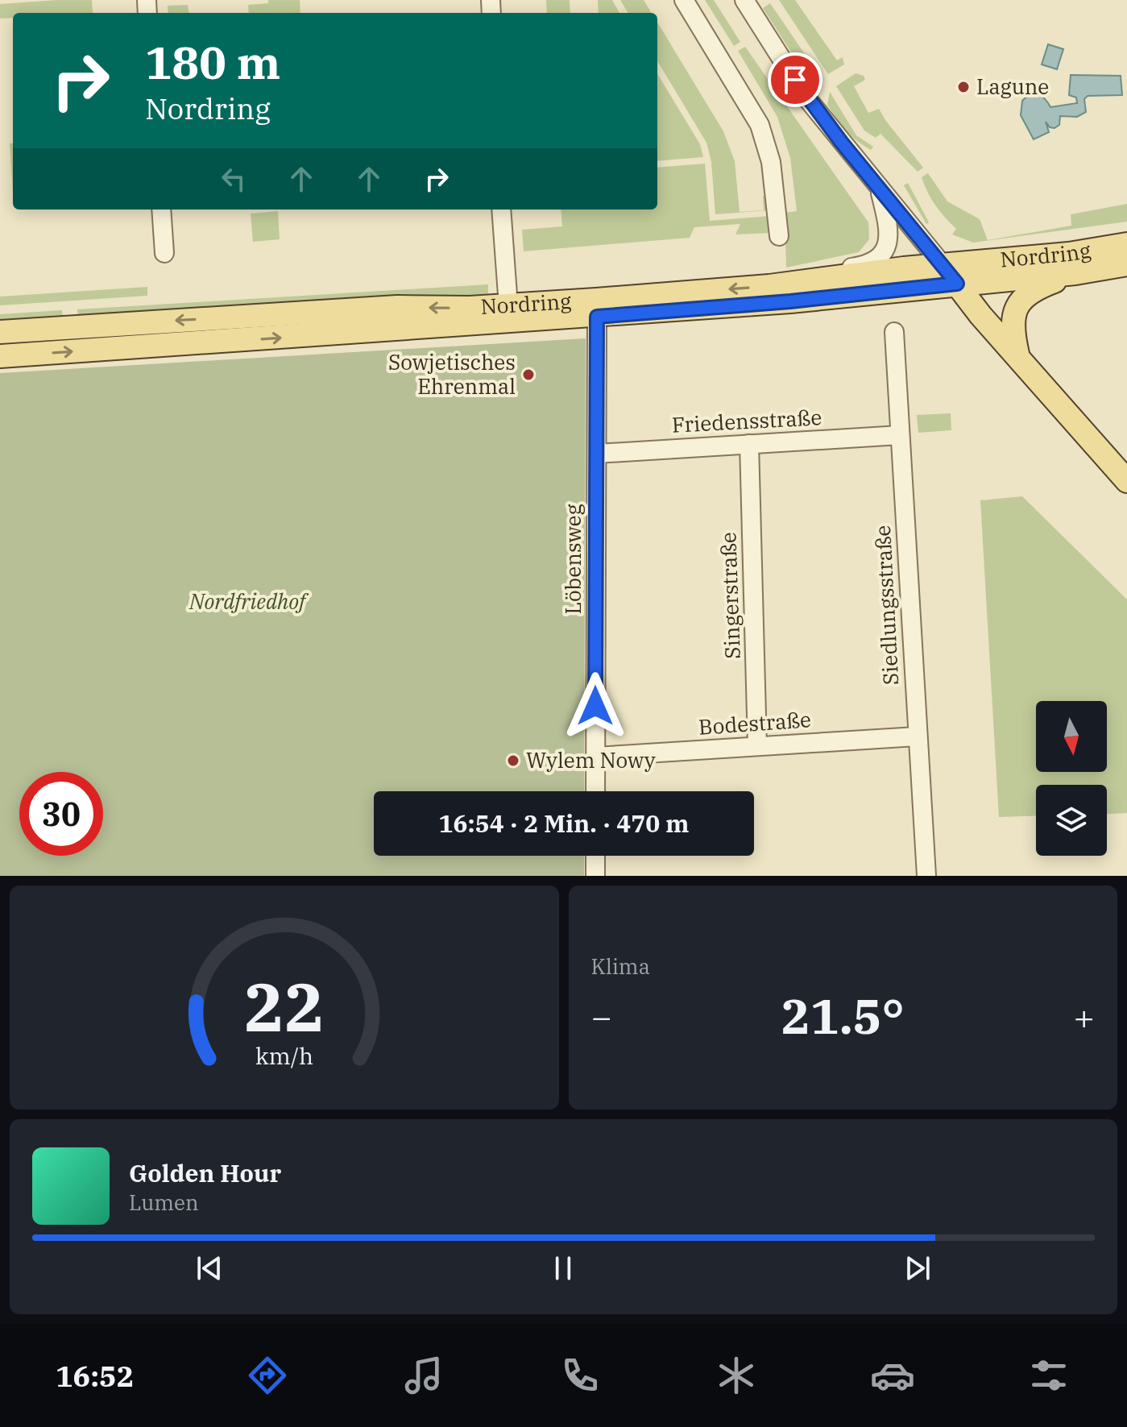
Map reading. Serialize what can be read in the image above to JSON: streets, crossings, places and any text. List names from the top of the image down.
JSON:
{
  "streets": {
    "main road": ["Nordring"],
    "street": [
      "Friedensstraße",
      "Löbensweg",
      "Singerstraße",
      "Siedlungsstraße",
      "Bodestraße"
    ]
  },
  "crossings": [
    ["Nordring", "Löbensweg"],
    ["Friedensstraße", "Löbensweg"],
    ["Friedensstraße", "Singerstraße"],
    ["Friedensstraße", "Siedlungsstraße"],
    ["Löbensweg", "Bodestraße"],
    ["Singerstraße", "Bodestraße"],
    ["Siedlungsstraße", "Bodestraße"]
  ],
  "parks": ["Nordfriedhof"],
  "places": ["Lagune", "Sowjetisches Ehrenmal", "Wylem Nowy"],
  "north": "bottom",
  "page": {
    "turn": ["180 m", "Nordring"],
    "limit": "30",
    "trip": "16:54 · 2 Min. · 470 m",
    "tile": "Klima",
    "heat": ["−", "21.5°", "+"],
    "song": ["Golden Hour", "Lumen"],
    "tabs": "16:52",
    "gauge": ["22", "km/h"]
  }
}
